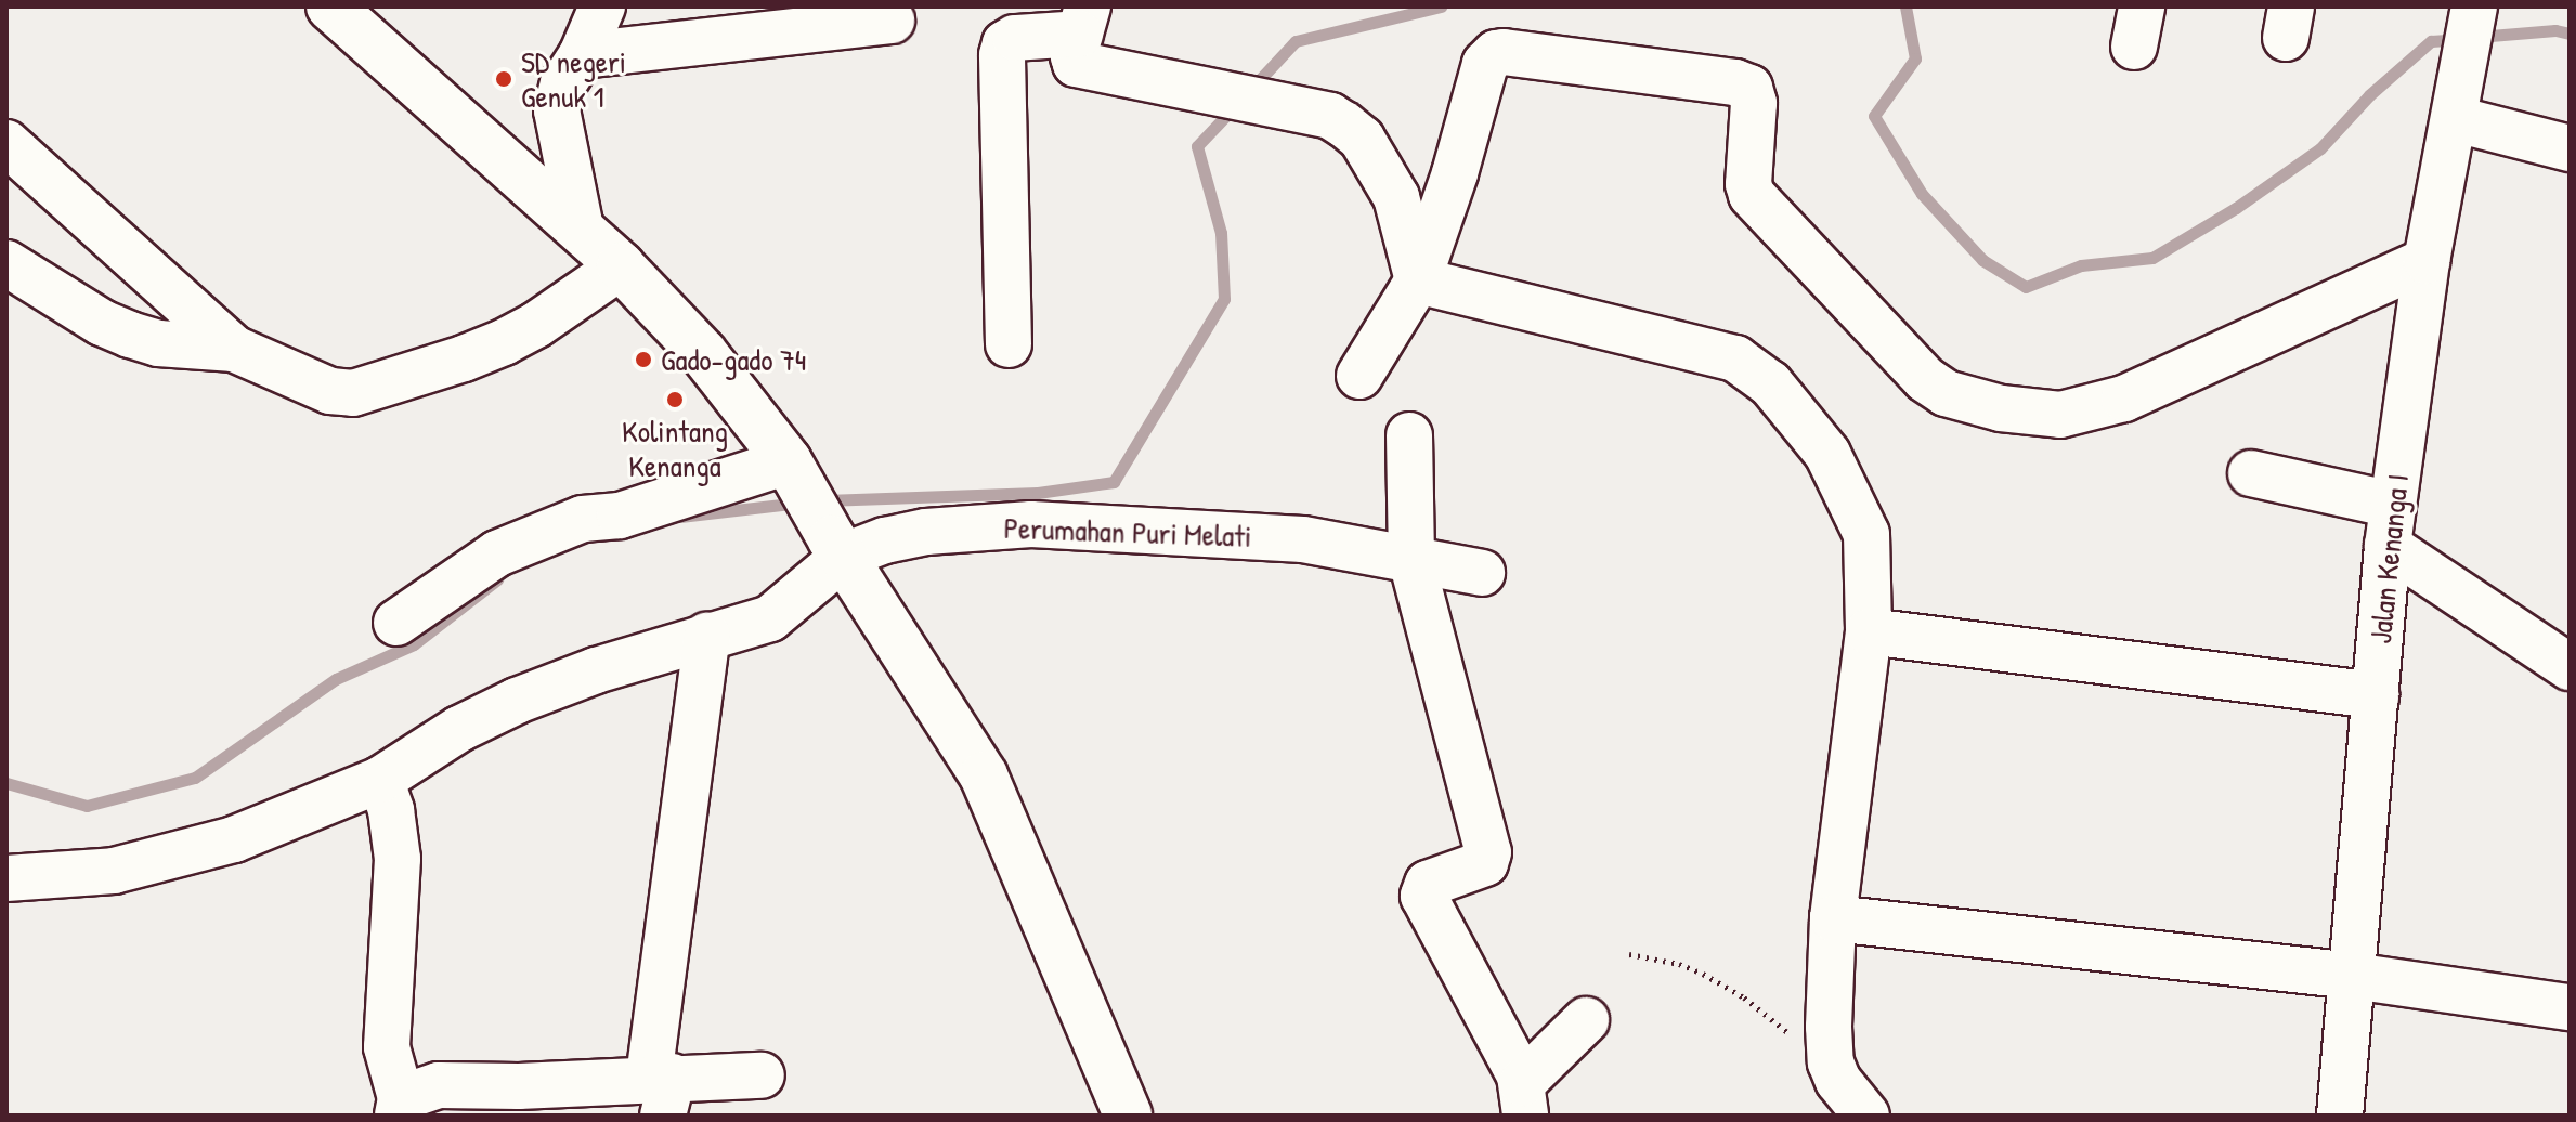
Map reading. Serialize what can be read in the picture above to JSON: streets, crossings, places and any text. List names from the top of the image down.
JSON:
{
  "streets": {
    "street": ["Perumahan Puri Melati", "Jalan Kenanga I"]
  },
  "places": ["SD negeri Genuk 1", "Gado-gado 74", "Kolintang Kenanga"]
}
